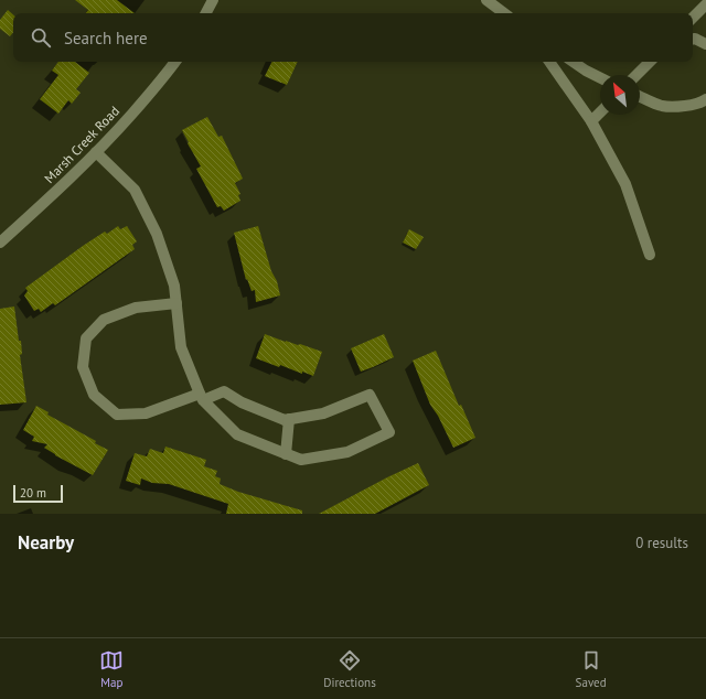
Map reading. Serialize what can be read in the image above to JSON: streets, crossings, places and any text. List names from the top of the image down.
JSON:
{
  "streets": {
    "street": ["Marsh Creek Road"]
  },
  "scale_bar": "20 m",
  "north": "top left",
  "page": {
    "search": "Search here",
    "scale": "20 m",
    "heading": ["Nearby", "0 results"],
    "nav": ["Map", "Directions", "Saved"]
  }
}
